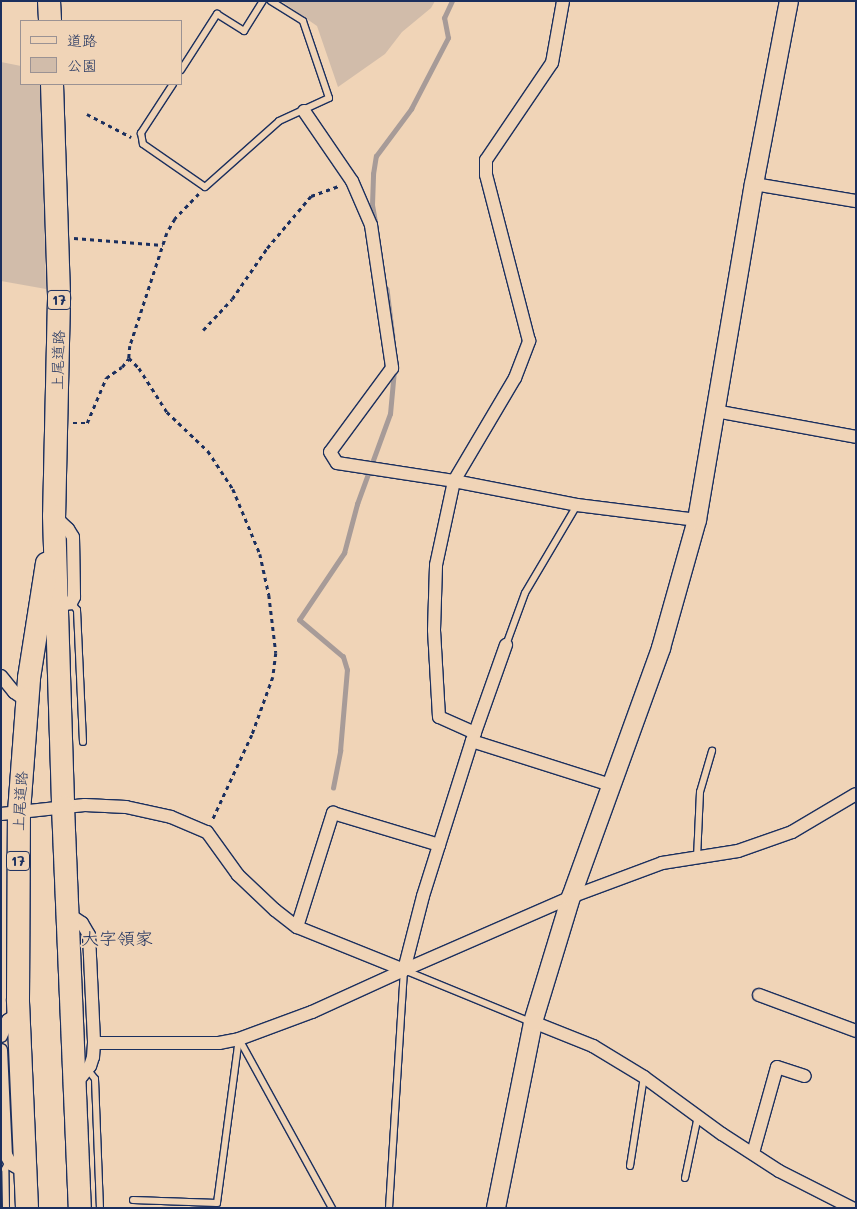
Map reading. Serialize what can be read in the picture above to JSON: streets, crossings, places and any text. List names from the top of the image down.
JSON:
{
  "streets": {
    "highway": ["17", "上尾道路"]
  },
  "districts": ["大字領家"],
  "legend": ["道路", "公園"]
}
